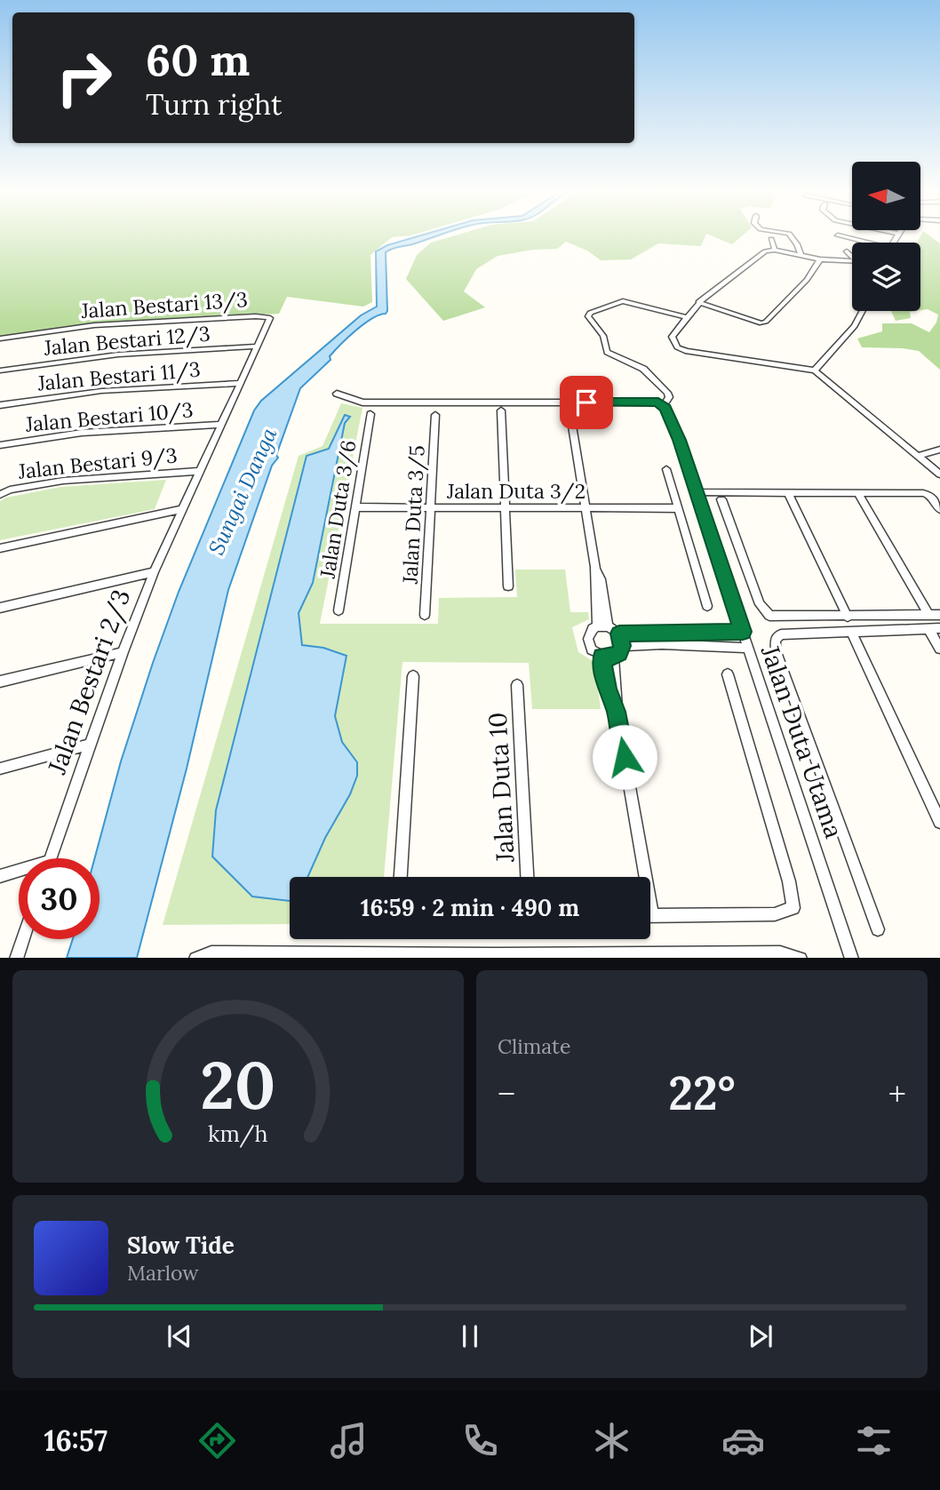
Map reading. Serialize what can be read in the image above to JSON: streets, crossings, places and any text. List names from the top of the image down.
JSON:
{
  "streets": {
    "street": [
      "Jalan Bestari 13/3",
      "Jalan Bestari 12/3",
      "Jalan Bestari 11/3",
      "Jalan Bestari 10/3",
      "Jalan Bestari 9/3",
      "Jalan Duta 3/2",
      "Jalan Duta 3/6",
      "Jalan Duta 3/5",
      "Jalan Bestari 2/3",
      "Jalan Duta Utama",
      "Jalan Duta 10"
    ]
  },
  "crossings": [
    ["Jalan Bestari 13/3", "Jalan Bestari 12/3"],
    ["Jalan Bestari 13/3", "Jalan Bestari 11/3"],
    ["Jalan Bestari 13/3", "Jalan Bestari 10/3"],
    ["Jalan Bestari 13/3", "Jalan Bestari 9/3"],
    ["Jalan Bestari 13/3", "Jalan Bestari 2/3"],
    ["Jalan Duta 3/2", "Jalan Duta 3/6"],
    ["Jalan Duta 3/2", "Jalan Duta 3/5"]
  ],
  "water": ["Sungai Danga"],
  "north": "left",
  "page": {
    "turn": ["60 m", "Turn right"],
    "limit": "30",
    "trip": "16:59 · 2 min · 490 m",
    "tile": "Climate",
    "heat": ["−", "22°", "+"],
    "song": ["Slow Tide", "Marlow"],
    "tabs": "16:57",
    "gauge": ["20", "km/h"]
  }
}
